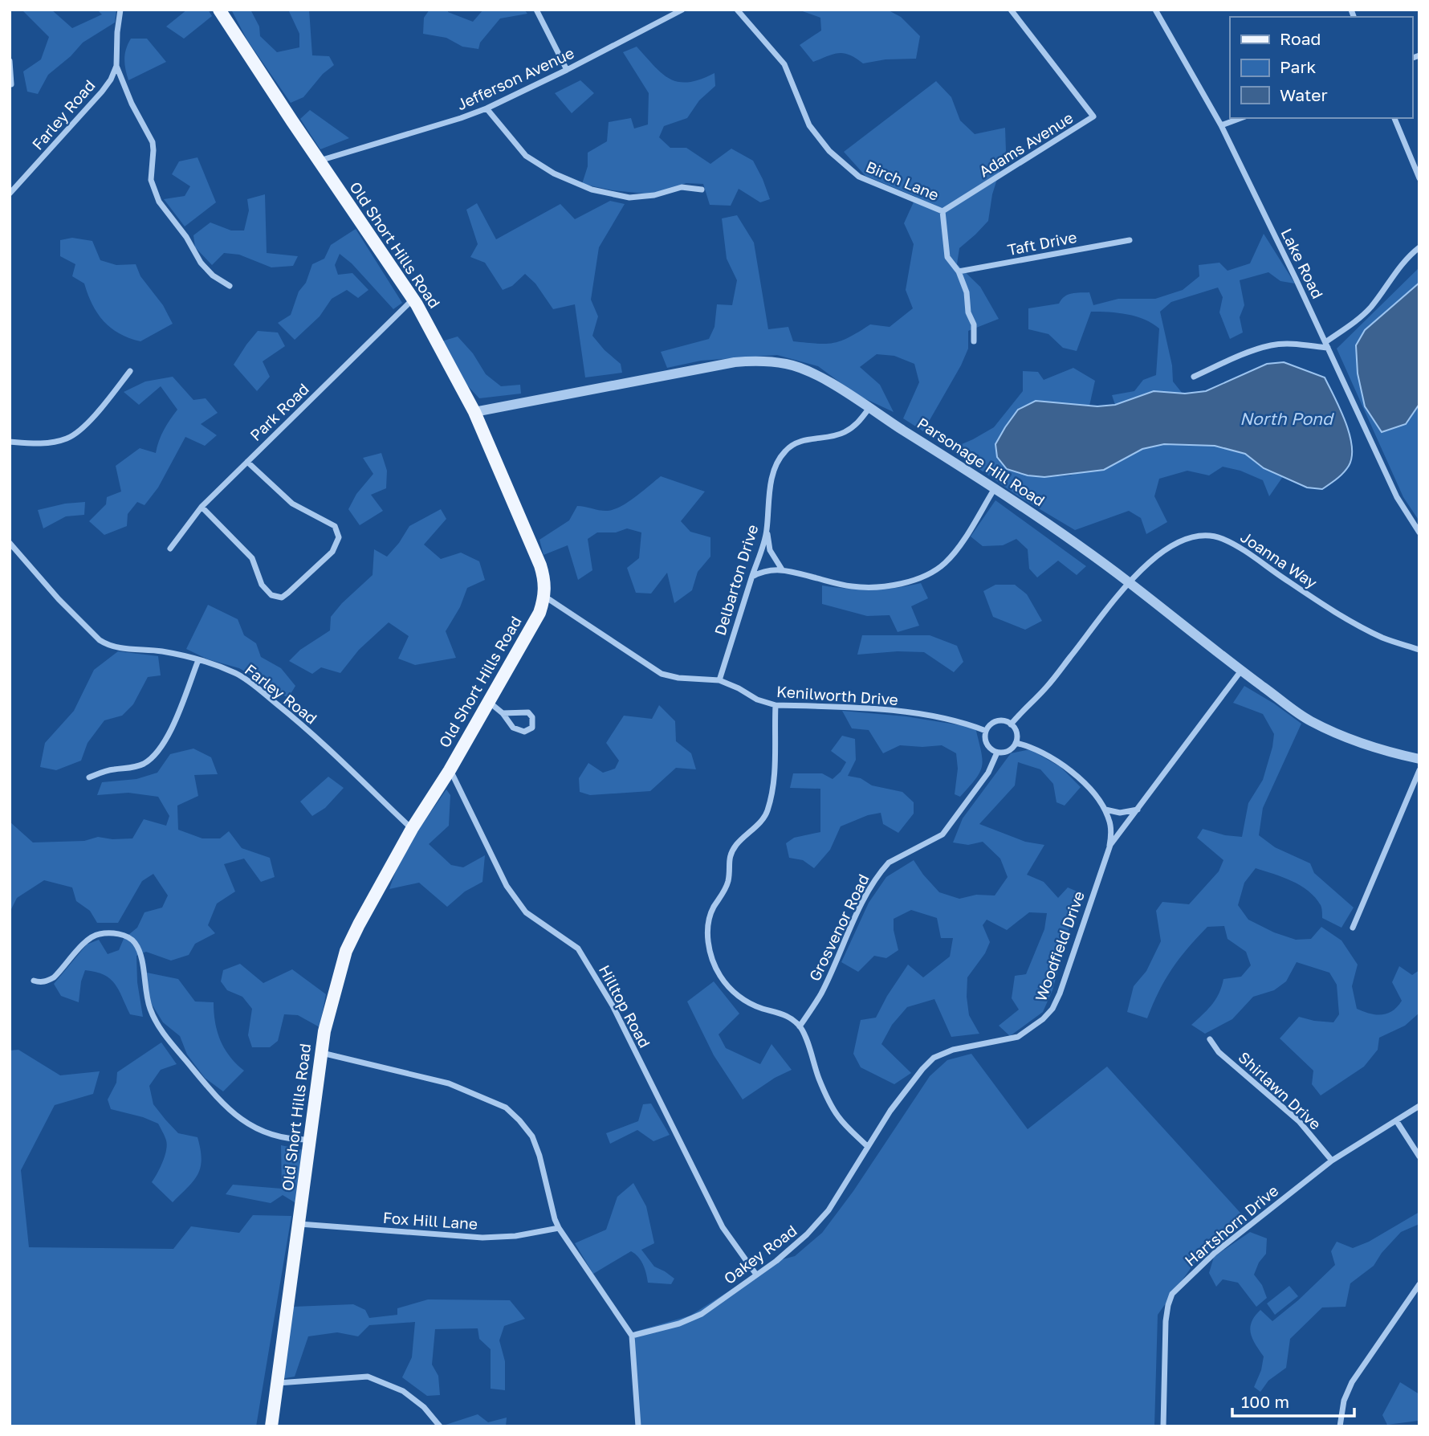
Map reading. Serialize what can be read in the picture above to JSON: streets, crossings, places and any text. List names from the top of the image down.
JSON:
{
  "streets": {
    "main road": ["Old Short Hills Road"],
    "street": [
      "Jefferson Avenue",
      "Farley Road",
      "Adams Avenue",
      "Birch Lane",
      "Taft Drive",
      "Lake Road",
      "Park Road",
      "Parsonage Hill Road",
      "Joanna Way",
      "Delbarton Drive",
      "Kenilworth Drive",
      "Grosvenor Road",
      "Woodfield Drive",
      "Hilltop Road",
      "Shirlawn Drive",
      "Fox Hill Lane",
      "Hartshorn Drive",
      "Oakey Road"
    ]
  },
  "crossings": [
    ["Jefferson Avenue", "Old Short Hills Road"],
    ["Farley Road", "Old Short Hills Road"],
    ["Adams Avenue", "Birch Lane"],
    ["Old Short Hills Road", "Park Road"],
    ["Old Short Hills Road", "Parsonage Hill Road"],
    ["Old Short Hills Road", "Kenilworth Drive"],
    ["Old Short Hills Road", "Hilltop Road"],
    ["Old Short Hills Road", "Fox Hill Lane"],
    ["Parsonage Hill Road", "Joanna Way"],
    ["Parsonage Hill Road", "Delbarton Drive"],
    ["Parsonage Hill Road", "Woodfield Drive"],
    ["Delbarton Drive", "Kenilworth Drive"],
    ["Kenilworth Drive", "Grosvenor Road"],
    ["Woodfield Drive", "Oakey Road"],
    ["Hilltop Road", "Oakey Road"],
    ["Shirlawn Drive", "Hartshorn Drive"]
  ],
  "water": ["North Pond"],
  "legend": ["Road", "Park", "Water"],
  "scale_bar": "100 m"
}
